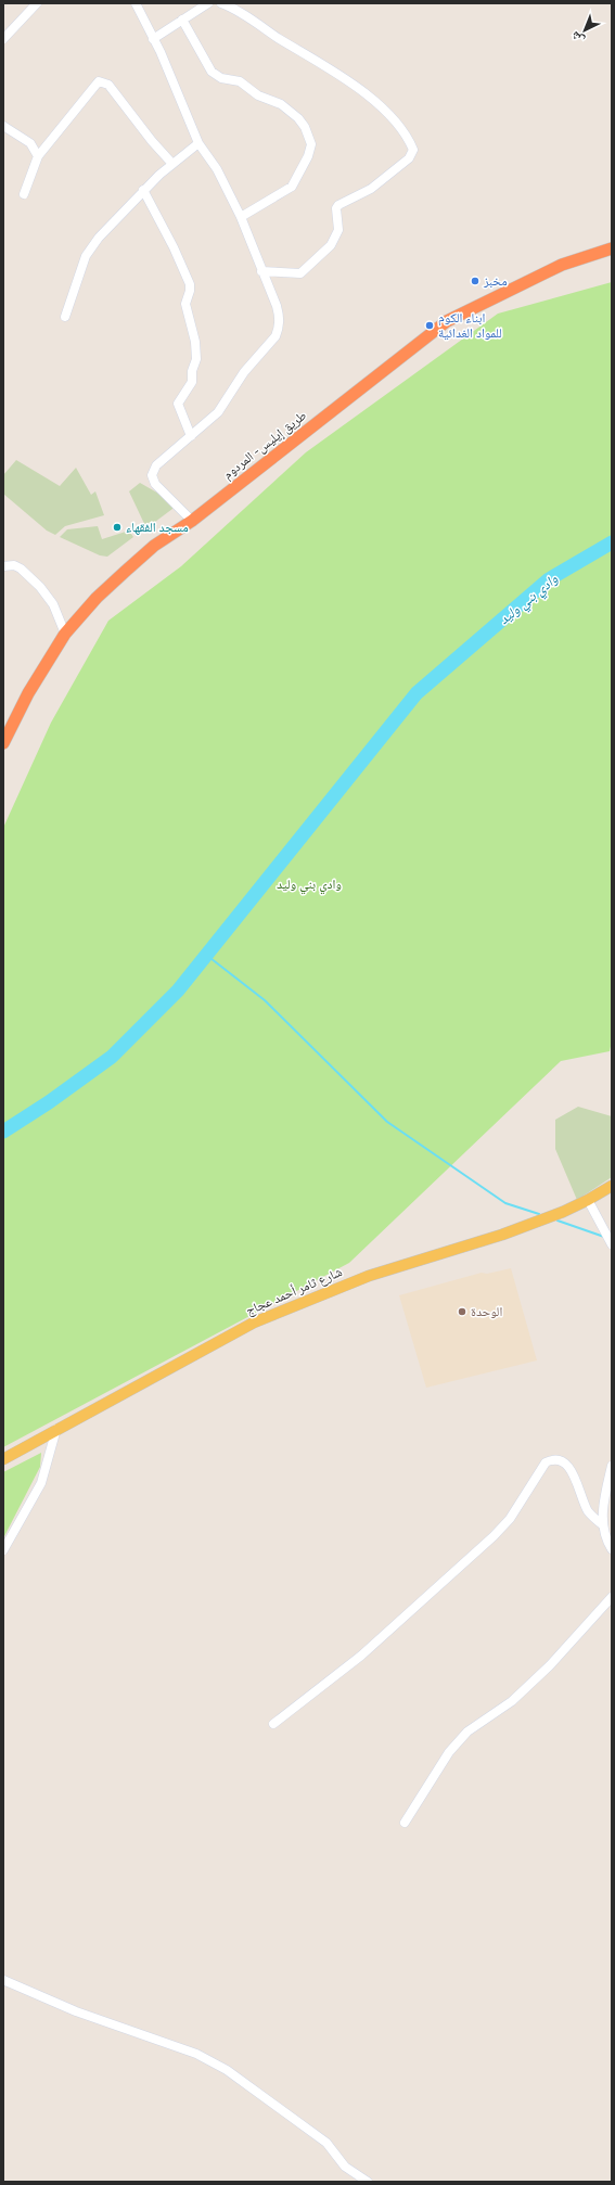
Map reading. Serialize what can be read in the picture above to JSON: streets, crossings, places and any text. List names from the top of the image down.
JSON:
{
  "streets": {
    "highway": ["طريق إيليس- المردوم"],
    "main road": ["شارع ثامر أحمد عجاج"]
  },
  "water": ["وادي بني وليد"],
  "parks": ["وادي بني وليد"],
  "places": [
    "مخبز",
    "ابناء الكوم للمواد الغدائية",
    "مسجد الفقهاء",
    "الوحدة"
  ],
  "north": "bottom left"
}
